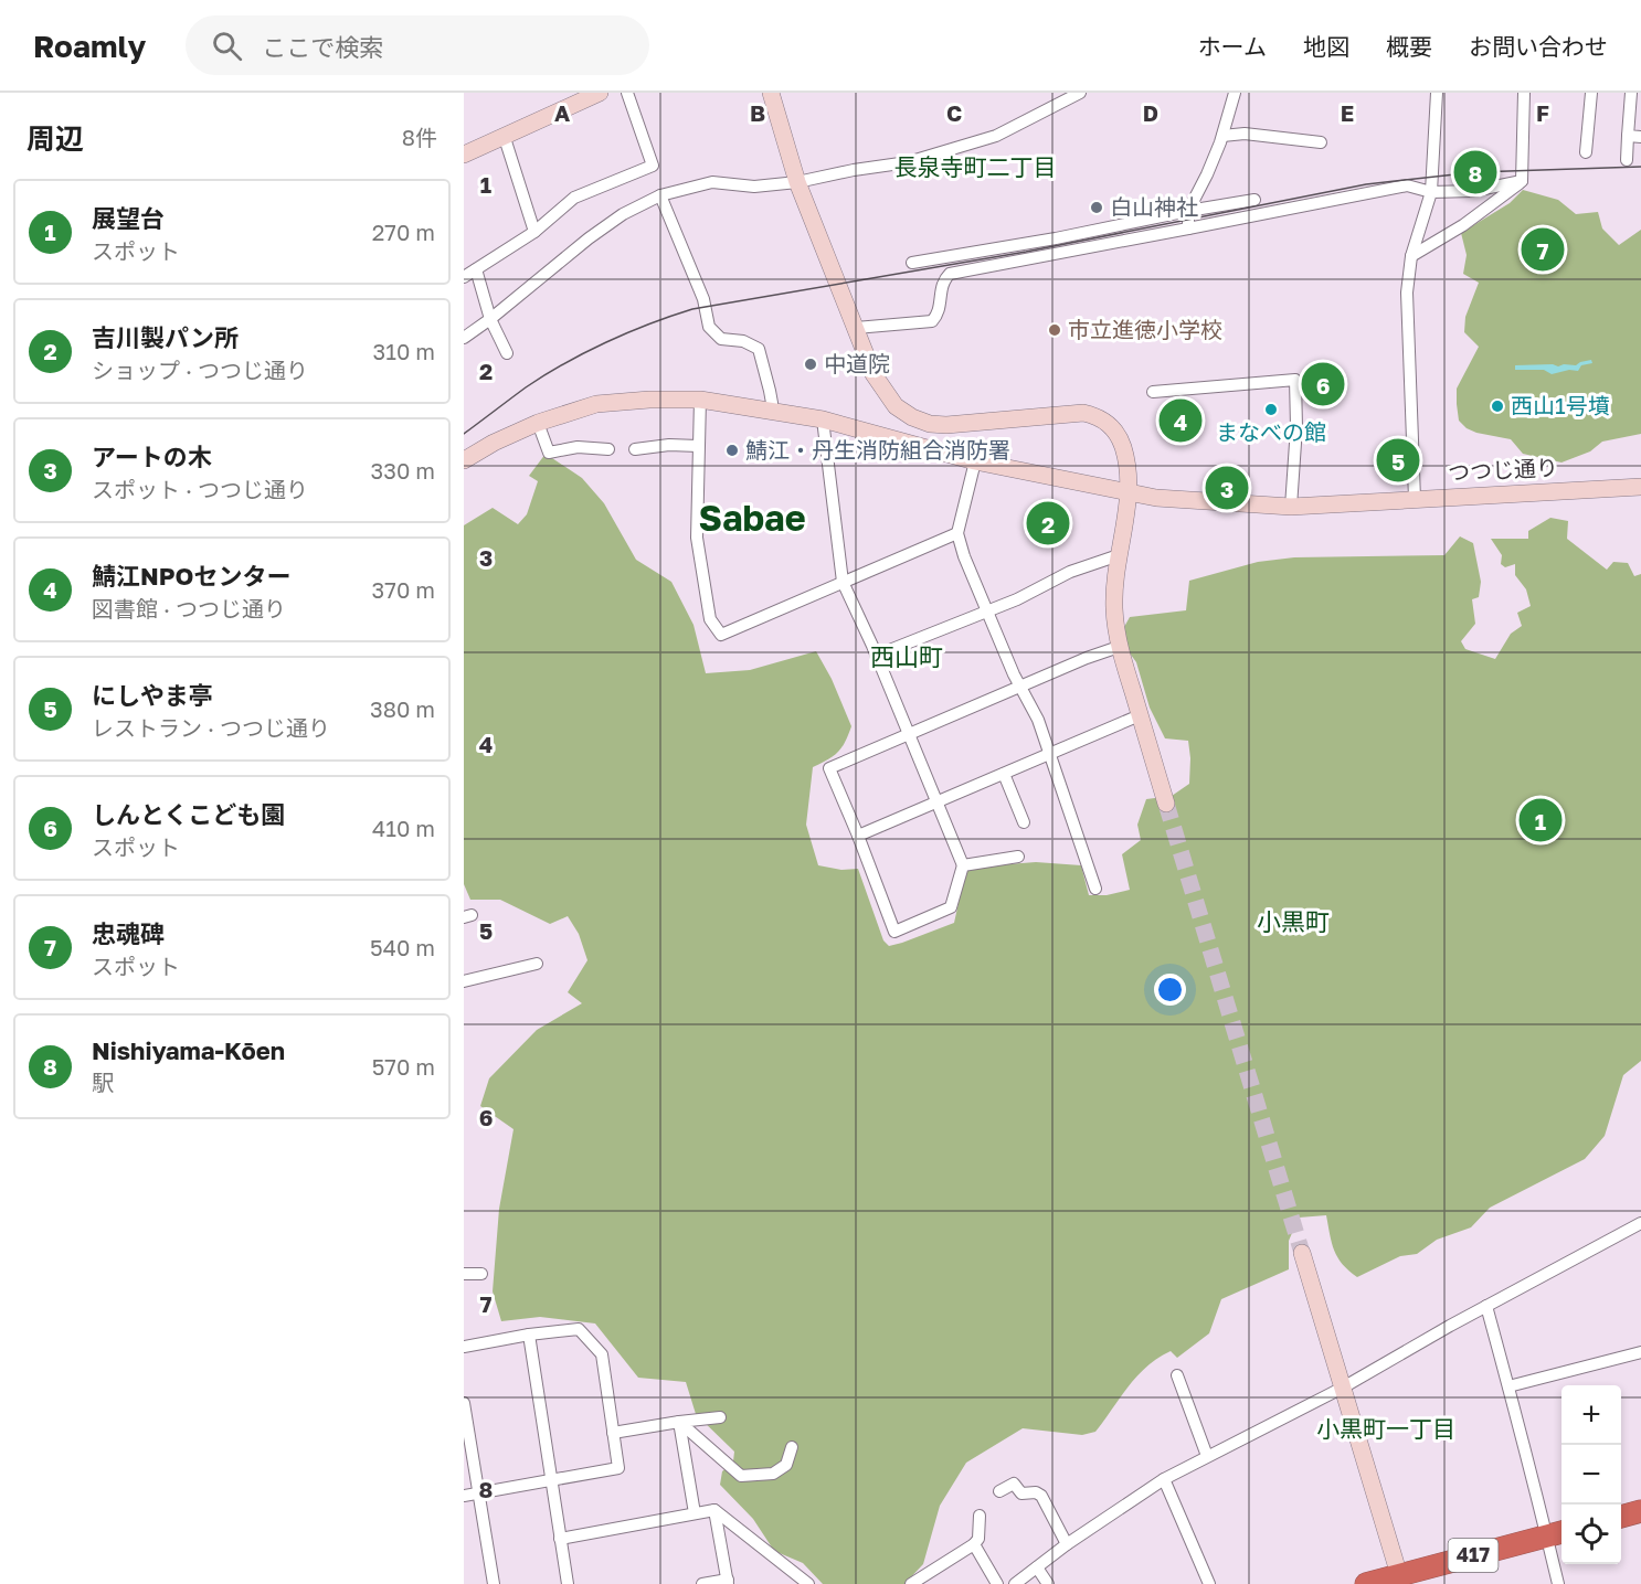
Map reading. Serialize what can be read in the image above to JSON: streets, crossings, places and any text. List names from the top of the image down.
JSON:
{
  "streets": {
    "highway": ["417"],
    "street": ["つつじ通り"]
  },
  "districts": [
    "長泉寺町二丁目",
    "Sabae",
    "西山町",
    "小黒町",
    "小黒町一丁目"
  ],
  "places": [
    "白山神社",
    "市立進徳小学校",
    "中道院",
    "西山1号墳",
    "まなべの館",
    "鯖江・丹生消防組合消防署"
  ],
  "page": {
    "header": "Roamly",
    "search": "ここで検索",
    "nav": [
      "ホーム",
      "地図",
      "概要",
      "お問い合わせ"
    ],
    "heading": ["周辺", "8件"],
    "pins": [
      "8",
      "7",
      "6",
      "4",
      "5",
      "3",
      "2",
      "1"
    ],
    "list": [
      {
        "mark": "1",
        "name": "展望台",
        "note": "スポット",
        "value": "270 m"
      },
      {
        "mark": "2",
        "name": "吉川製パン所",
        "note": "ショップ · つつじ通り",
        "value": "310 m"
      },
      {
        "mark": "3",
        "name": "アートの木",
        "note": "スポット · つつじ通り",
        "value": "330 m"
      },
      {
        "mark": "4",
        "name": "鯖江NPOセンター",
        "note": "図書館 · つつじ通り",
        "value": "370 m"
      },
      {
        "mark": "5",
        "name": "にしやま亭",
        "note": "レストラン · つつじ通り",
        "value": "380 m"
      },
      {
        "mark": "6",
        "name": "しんとくこども園",
        "note": "スポット",
        "value": "410 m"
      },
      {
        "mark": "7",
        "name": "忠魂碑",
        "note": "スポット",
        "value": "540 m"
      },
      {
        "mark": "8",
        "name": "Nishiyama-Kōen",
        "note": "駅",
        "value": "570 m"
      }
    ],
    "map_buttons": ["+", "−"]
  },
  "grid": {
    "columns": [
      "A",
      "B",
      "C",
      "D",
      "E",
      "F"
    ],
    "rows": [
      "1",
      "2",
      "3",
      "4",
      "5",
      "6",
      "7",
      "8"
    ]
  }
}
